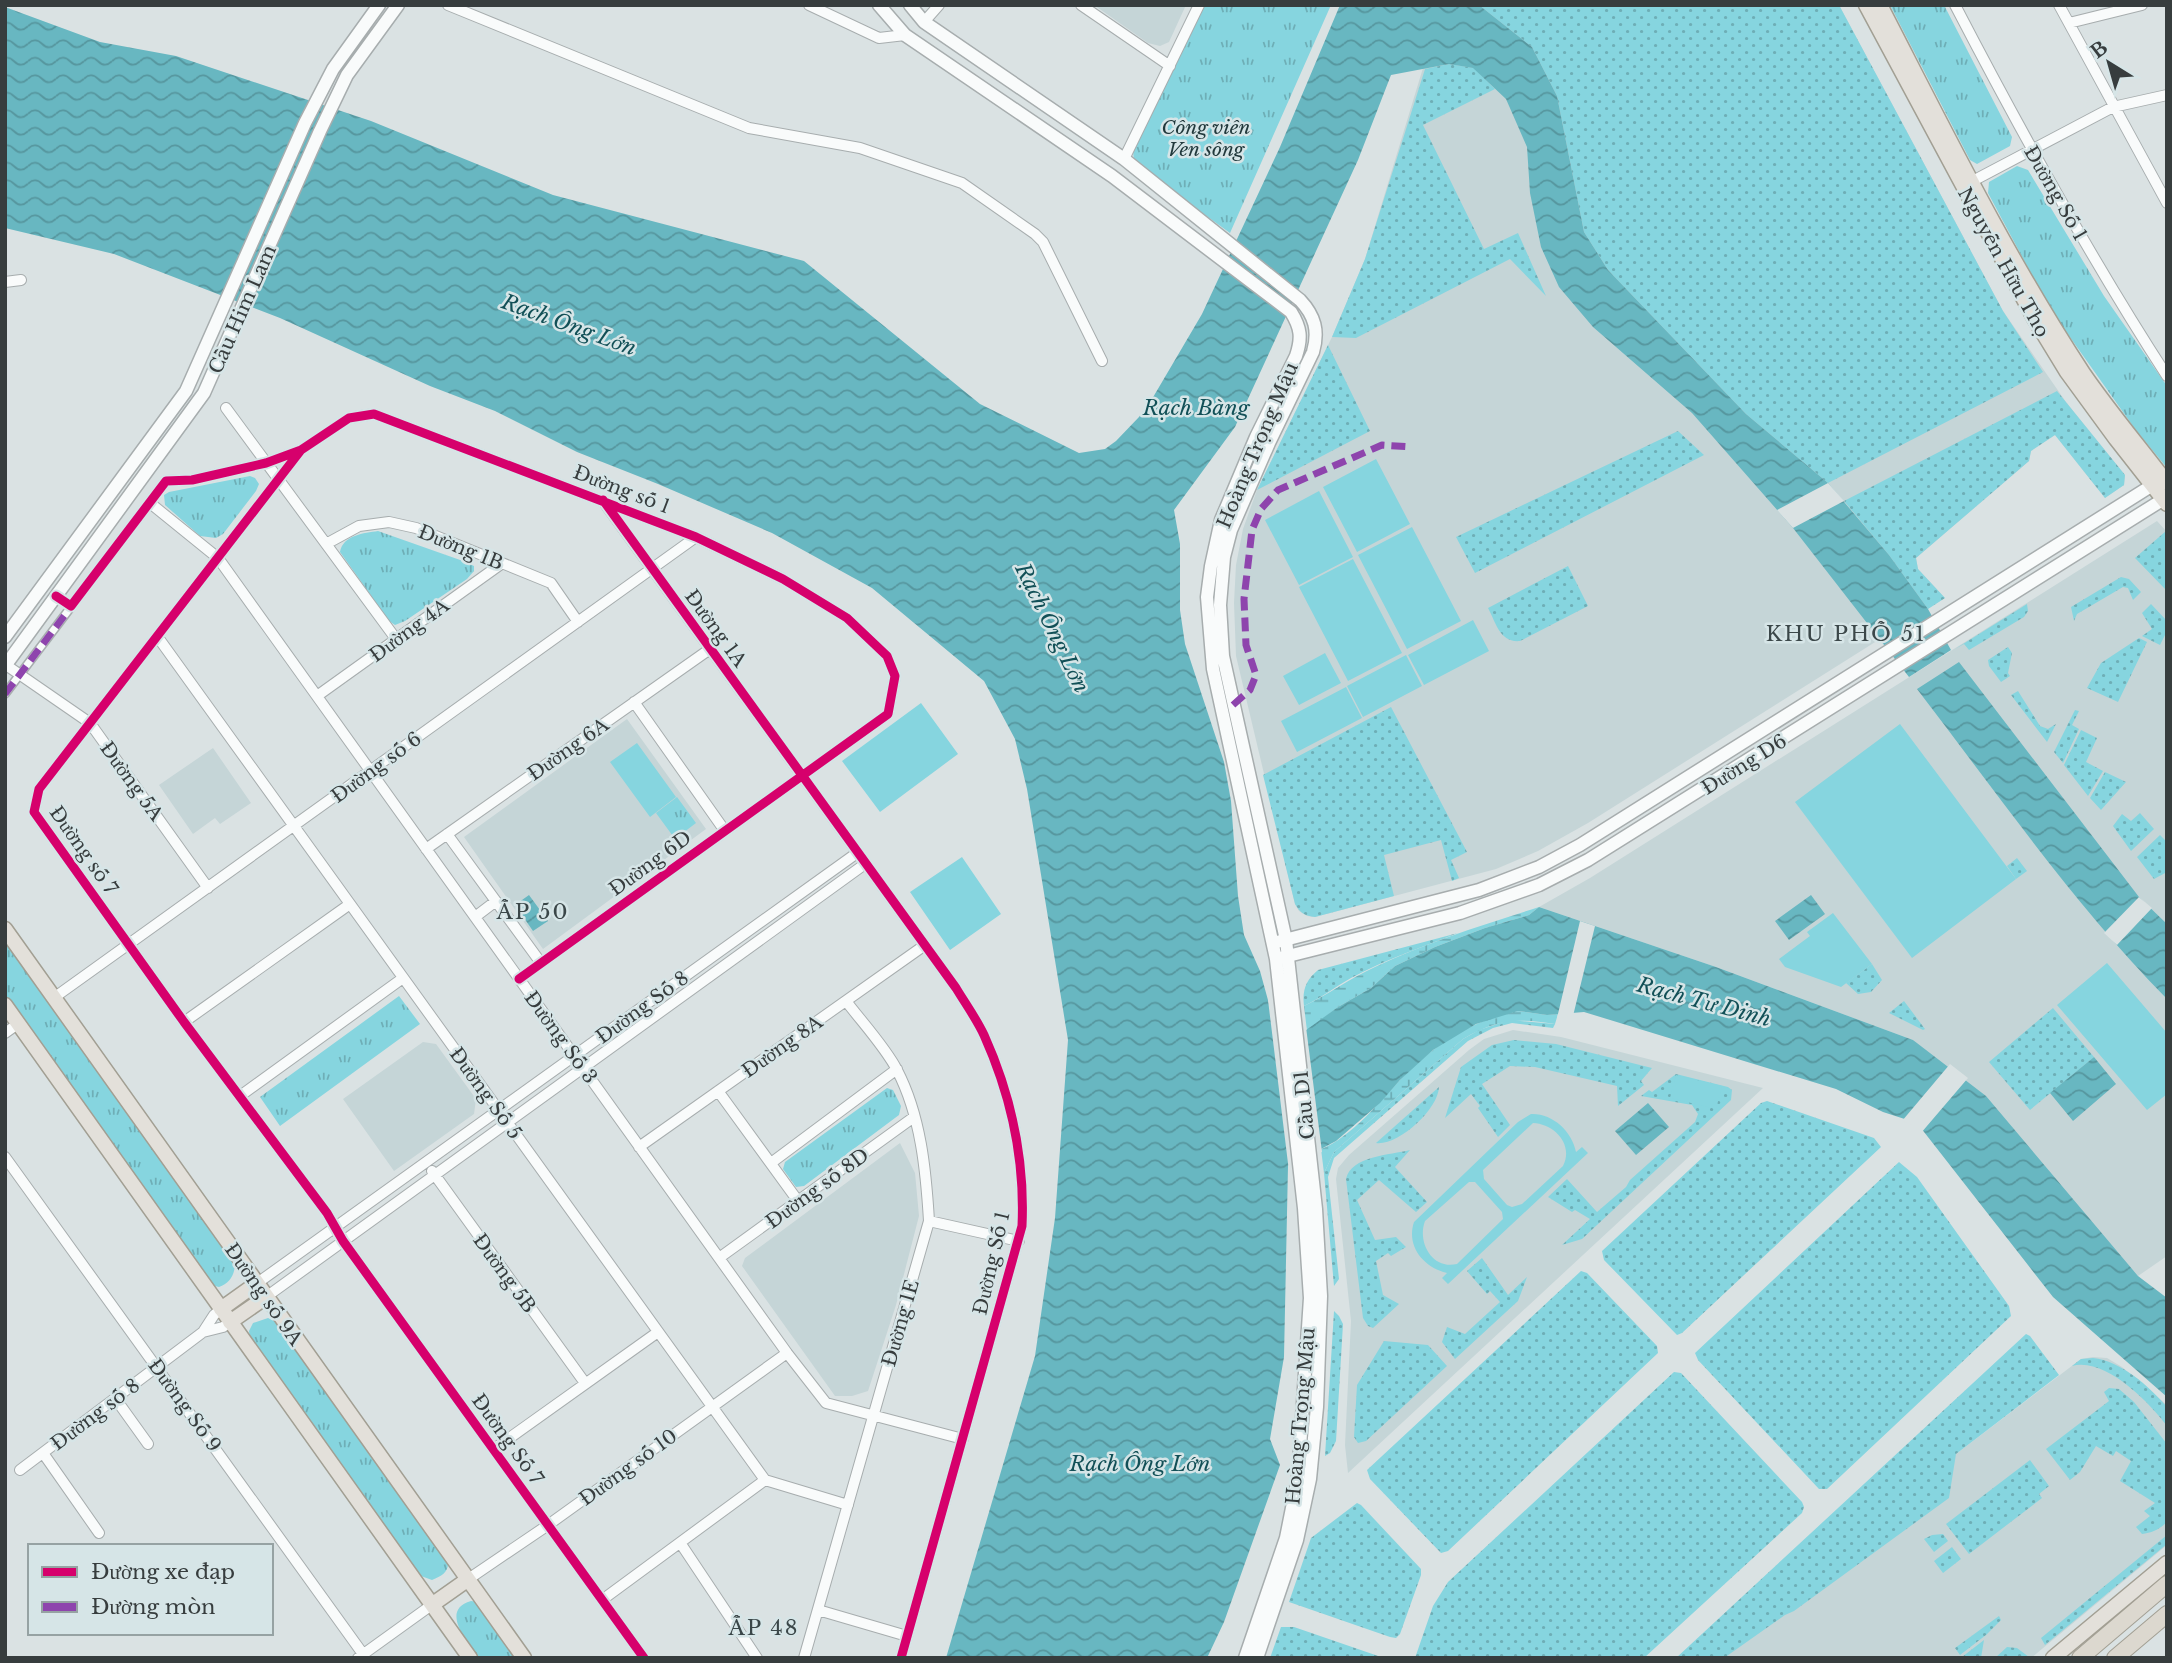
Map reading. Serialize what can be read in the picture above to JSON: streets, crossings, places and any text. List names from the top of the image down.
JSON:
{
  "streets": {
    "main road": [
      "Nguyễn Hữu Thọ",
      "Cầu Him Lam",
      "Hoàng Trọng Mậu",
      "Đường D6",
      "Cầu D1",
      "Đường số 9A"
    ],
    "street": [
      "Đường Số 1",
      "Đường số 1",
      "Đường 1B",
      "Đường 1A",
      "Đường 4A",
      "Đường 6A",
      "Đường số 6",
      "Đường 5A",
      "Đường số 7",
      "Đường 6D",
      "Đường Số 8",
      "Đường Số 3",
      "Đường 8A",
      "Đường Số 5",
      "Đường số 8D",
      "Đường 5B",
      "Đường 1E",
      "Đường Số 9",
      "Đường số 8",
      "Đường Số 7",
      "Đường số 10"
    ]
  },
  "crossings": [
    ["Đường Số 1", "Đường Số 8"],
    ["Đường Số 1", "Đường Số 3"],
    ["Đường Số 1", "Đường 8A"],
    ["Nguyễn Hữu Thọ", "Đường D6"],
    ["Cầu Him Lam", "Đường 5A"],
    ["Hoàng Trọng Mậu", "Đường D6"],
    ["Hoàng Trọng Mậu", "Cầu D1"],
    ["Đường số 1", "Đường 1A"],
    ["Đường số 1", "Đường số 6"],
    ["Đường số 1", "Đường số 7"],
    ["Đường số 1", "Đường 6D"],
    ["Đường số 1", "Đường Số 3"],
    ["Đường 1B", "Đường 4A"],
    ["Đường 1B", "Đường số 6"],
    ["Đường 1A", "Đường 6A"],
    ["Đường 1A", "Đường số 6"],
    ["Đường 1A", "Đường 6D"],
    ["Đường 4A", "Đường Số 3"],
    ["Đường 6A", "Đường Số 3"],
    ["Đường số 6", "Đường 5A"],
    ["Đường số 6", "Đường số 7"],
    ["Đường số 6", "Đường Số 3"],
    ["Đường số 6", "Đường Số 5"],
    ["Đường số 6", "Đường số 9A"],
    ["Đường 5A", "Đường số 7"],
    ["Đường số 7", "Đường Số 8"],
    ["Đường số 7", "Đường Số 3"],
    ["Đường số 7", "Đường Số 5"],
    ["Đường số 7", "Đường Số 7"],
    ["Đường 6D", "Đường Số 3"],
    ["Đường Số 8", "Đường Số 3"],
    ["Đường Số 8", "Đường Số 5"],
    ["Đường Số 8", "Đường 5B"],
    ["Đường Số 8", "Đường số 9A"],
    ["Đường Số 8", "Đường Số 7"],
    ["Đường Số 3", "Đường 8A"],
    ["Đường Số 3", "Đường số 8D"],
    ["Đường Số 3", "Đường 1E"],
    ["Đường Số 3", "Đường số 10"],
    ["Đường 8A", "Đường 1E"],
    ["Đường Số 5", "Đường số 10"],
    ["Đường số 8D", "Đường 1E"],
    ["Đường số 9A", "Đường số 10"],
    ["Đường Số 9", "Đường số 8"],
    ["Đường Số 7", "Đường số 10"]
  ],
  "districts": ["KHU PHỐ 51", "ẤP 50", "ẤP 48"],
  "water": ["Rạch Ông Lớn", "Rạch Bàng", "Rạch Tư Dinh"],
  "parks": ["Công viên Ven sông"],
  "legend": ["Đường xe đạp", "Đường mòn"],
  "north": "top left"
}
